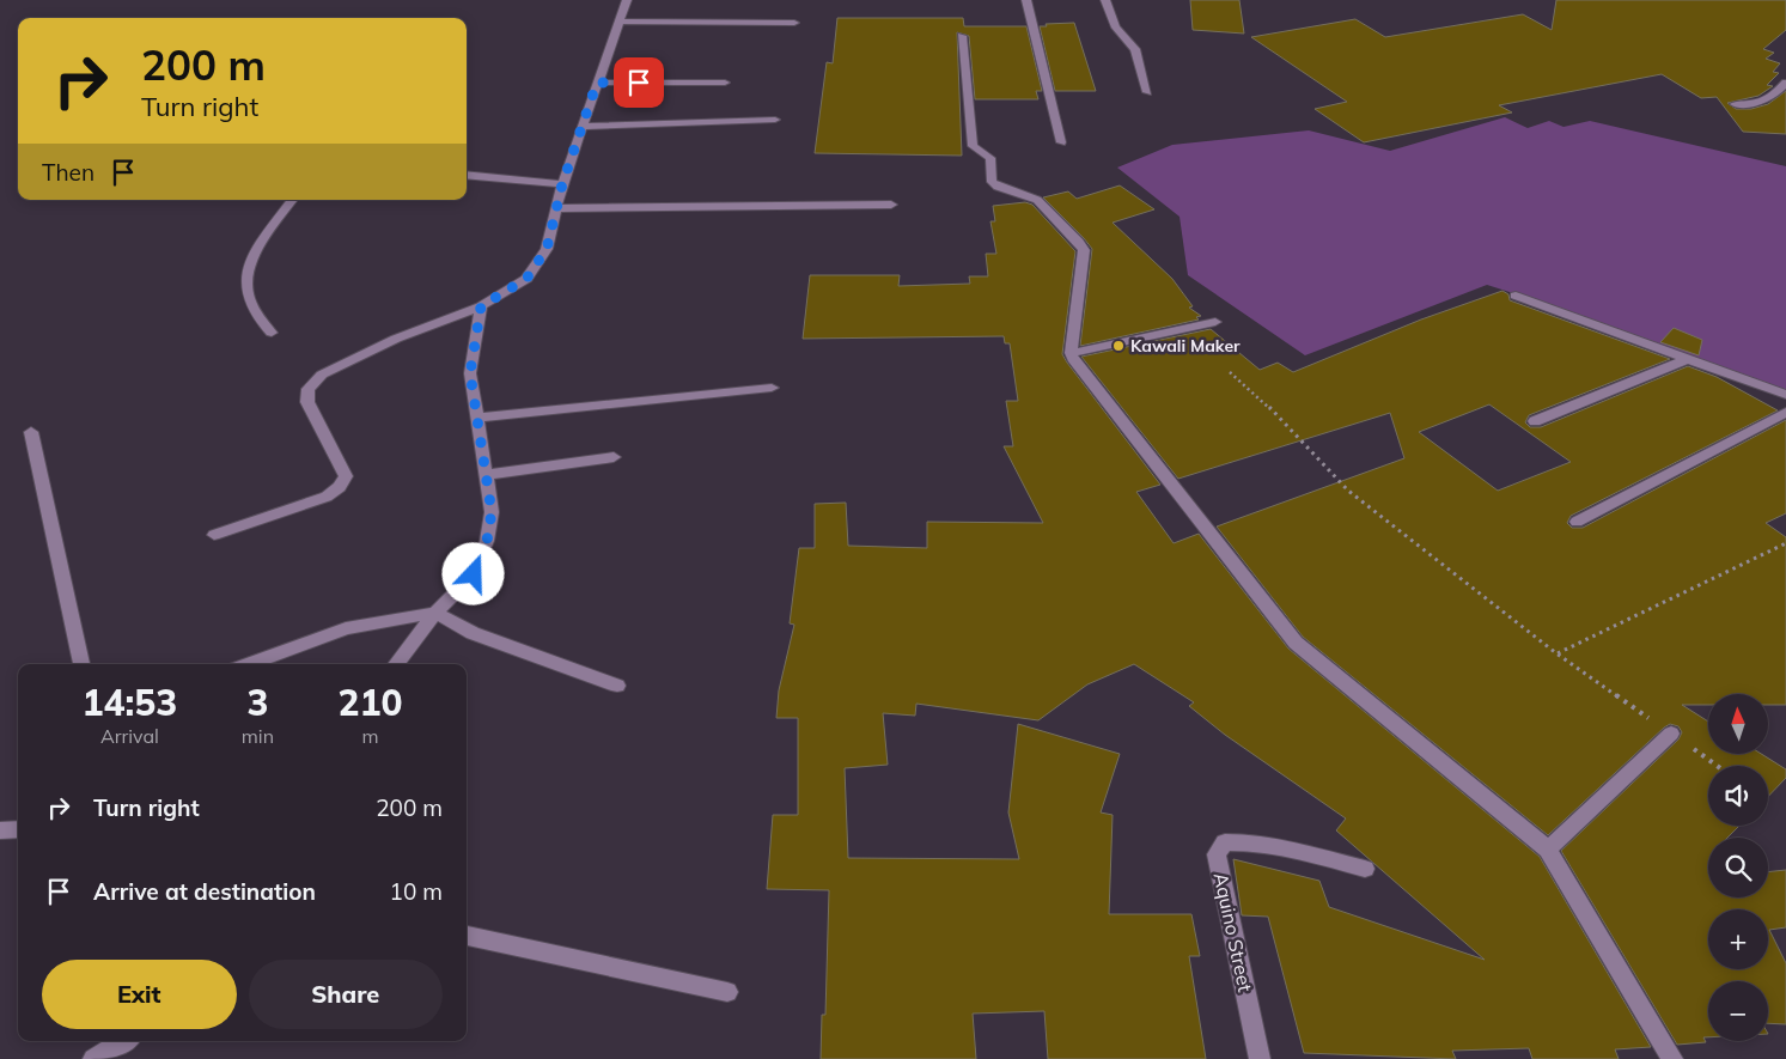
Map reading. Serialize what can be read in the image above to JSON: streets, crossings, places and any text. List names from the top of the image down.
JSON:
{
  "streets": {
    "street": ["Aquino Street"]
  },
  "places": ["Kawali Maker"],
  "north": "top",
  "page": {
    "turn": ["200 m", "Turn right"],
    "then": "Then",
    "eta": [
      "14:53",
      "Arrival",
      "3",
      "min",
      "210",
      "m"
    ],
    "map_buttons": ["+", "−"],
    "list": [
      {
        "name": "Turn right",
        "value": "200 m"
      },
      {
        "name": "Arrive at destination",
        "value": "10 m"
      }
    ],
    "buttons": ["Exit", "Share"]
  }
}
